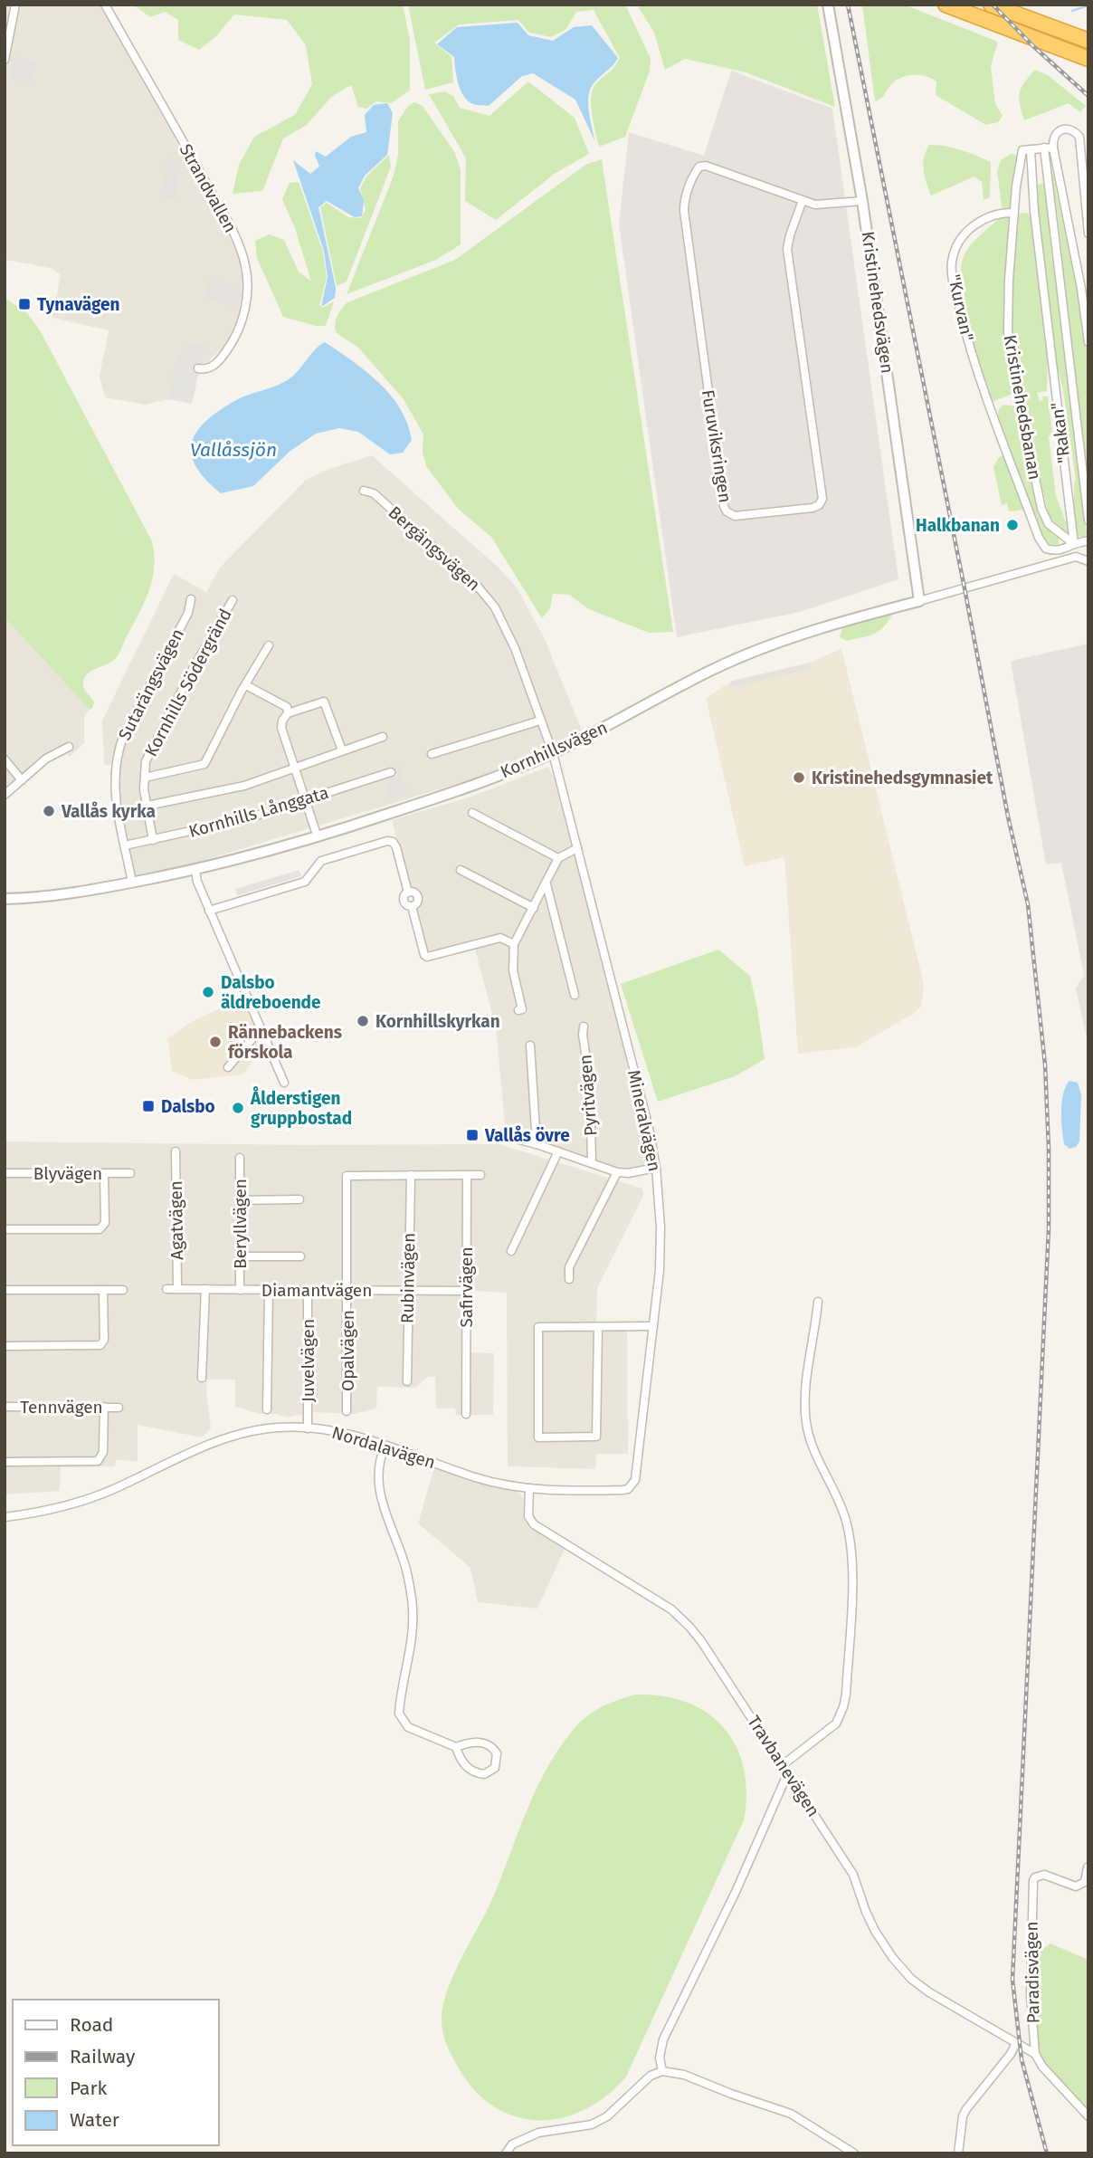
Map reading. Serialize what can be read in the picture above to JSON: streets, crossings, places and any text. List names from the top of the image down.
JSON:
{
  "streets": {
    "street": [
      "Strandvallen",
      "Kristinehedsvägen",
      "\"Kurvan\"",
      "Kristinehedsbanan",
      "\"Rakan\"",
      "Furuviksringen",
      "Bergängsvägen",
      "Kornhills Södergränd",
      "Sutarängsvägen",
      "Kornhillsvägen",
      "Kornhills Långgata",
      "Pyritvägen",
      "Mineralvägen",
      "Blyvägen",
      "Agatvägen",
      "Beryllvägen",
      "Rubinvägen",
      "Safirvägen",
      "Diamantvägen",
      "Opalvägen",
      "Juvelvägen",
      "Tennvägen",
      "Nordalavägen",
      "Travbanevägen",
      "Paradisvägen"
    ]
  },
  "crossings": [
    ["Kristinehedsvägen", "Furuviksringen"],
    ["Kristinehedsvägen", "Kornhillsvägen"],
    ["\"Kurvan\"", "Kristinehedsbanan"],
    ["Kristinehedsbanan", "\"Rakan\""],
    ["Bergängsvägen", "Kornhillsvägen"],
    ["Bergängsvägen", "Mineralvägen"],
    ["Kornhills Södergränd", "Kornhills Långgata"],
    ["Sutarängsvägen", "Kornhillsvägen"],
    ["Sutarängsvägen", "Kornhills Långgata"],
    ["Kornhillsvägen", "Mineralvägen"],
    ["Mineralvägen", "Nordalavägen"],
    ["Agatvägen", "Diamantvägen"],
    ["Beryllvägen", "Diamantvägen"],
    ["Rubinvägen", "Diamantvägen"],
    ["Rubinvägen", "Opalvägen"],
    ["Safirvägen", "Diamantvägen"],
    ["Diamantvägen", "Opalvägen"],
    ["Diamantvägen", "Juvelvägen"],
    ["Juvelvägen", "Nordalavägen"],
    ["Nordalavägen", "Travbanevägen"],
    ["Travbanevägen", "Paradisvägen"]
  ],
  "water": ["Vallåssjön"],
  "places": {
    "transit": ["Tynavägen", "Dalsbo", "Vallås övre"],
    "other": [
      "Halkbanan",
      "Kristinehedsgymnasiet",
      "Vallås kyrka",
      "Dalsbo äldreboende",
      "Kornhillskyrkan",
      "Rännebackens förskola",
      "Ålderstigen gruppbostad"
    ]
  },
  "legend": [
    "Road",
    "Railway",
    "Park",
    "Water"
  ]
}
